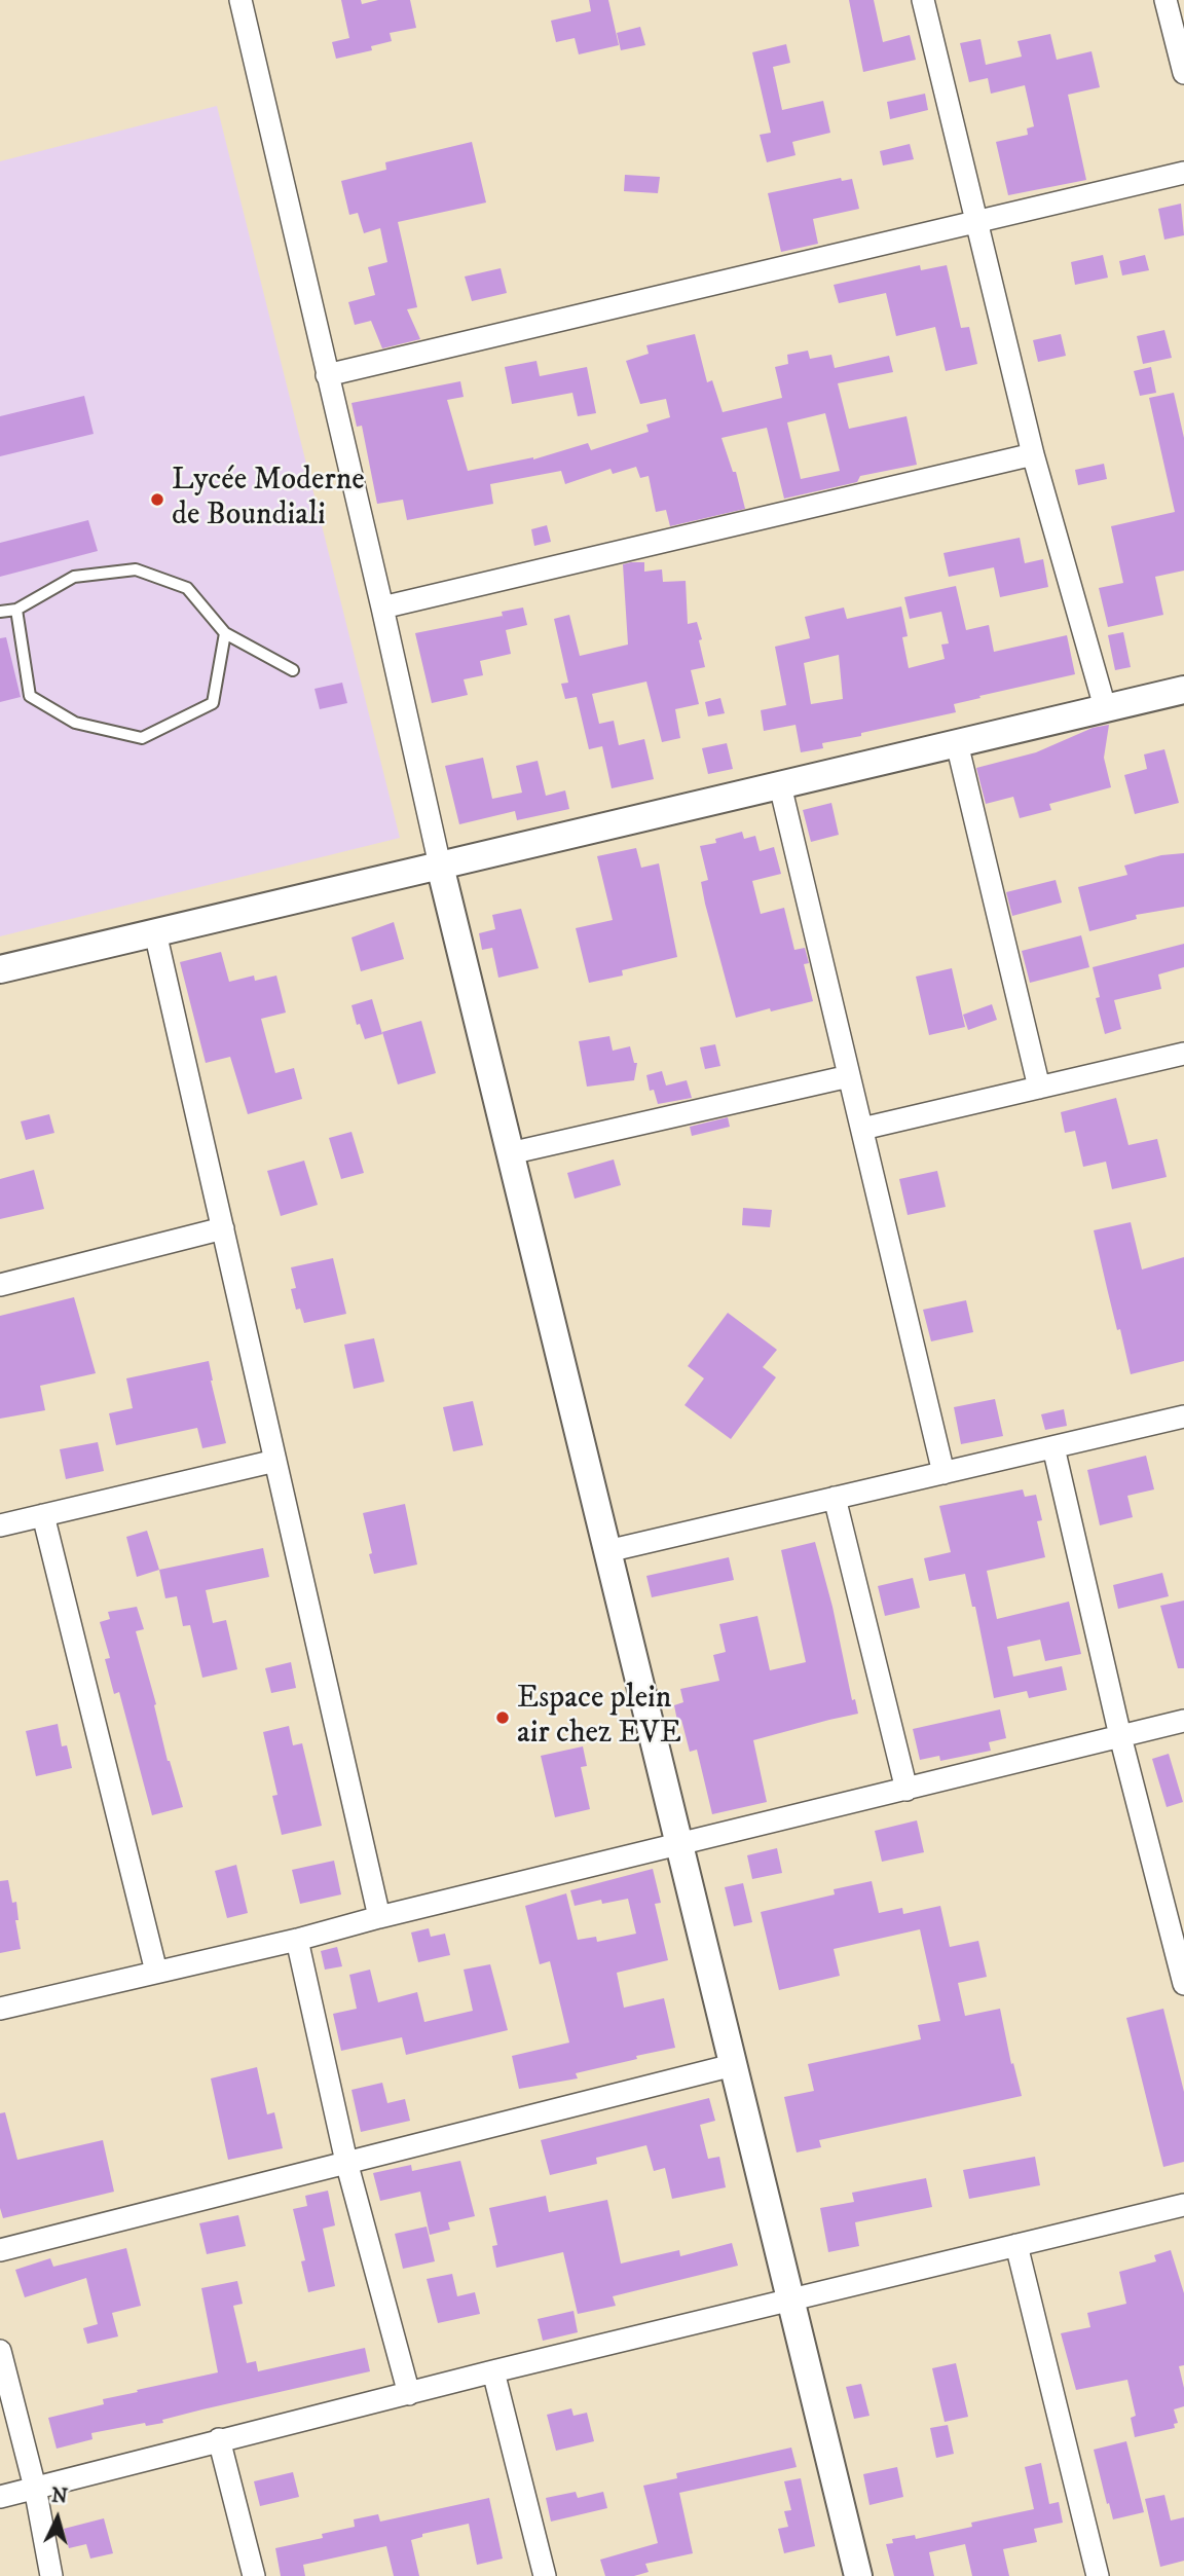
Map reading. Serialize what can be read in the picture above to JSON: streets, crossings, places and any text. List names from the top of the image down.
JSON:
{
  "places": ["Lycée Moderne de Boundiali", "Espace plein air chez EVE"],
  "north": "top"
}
